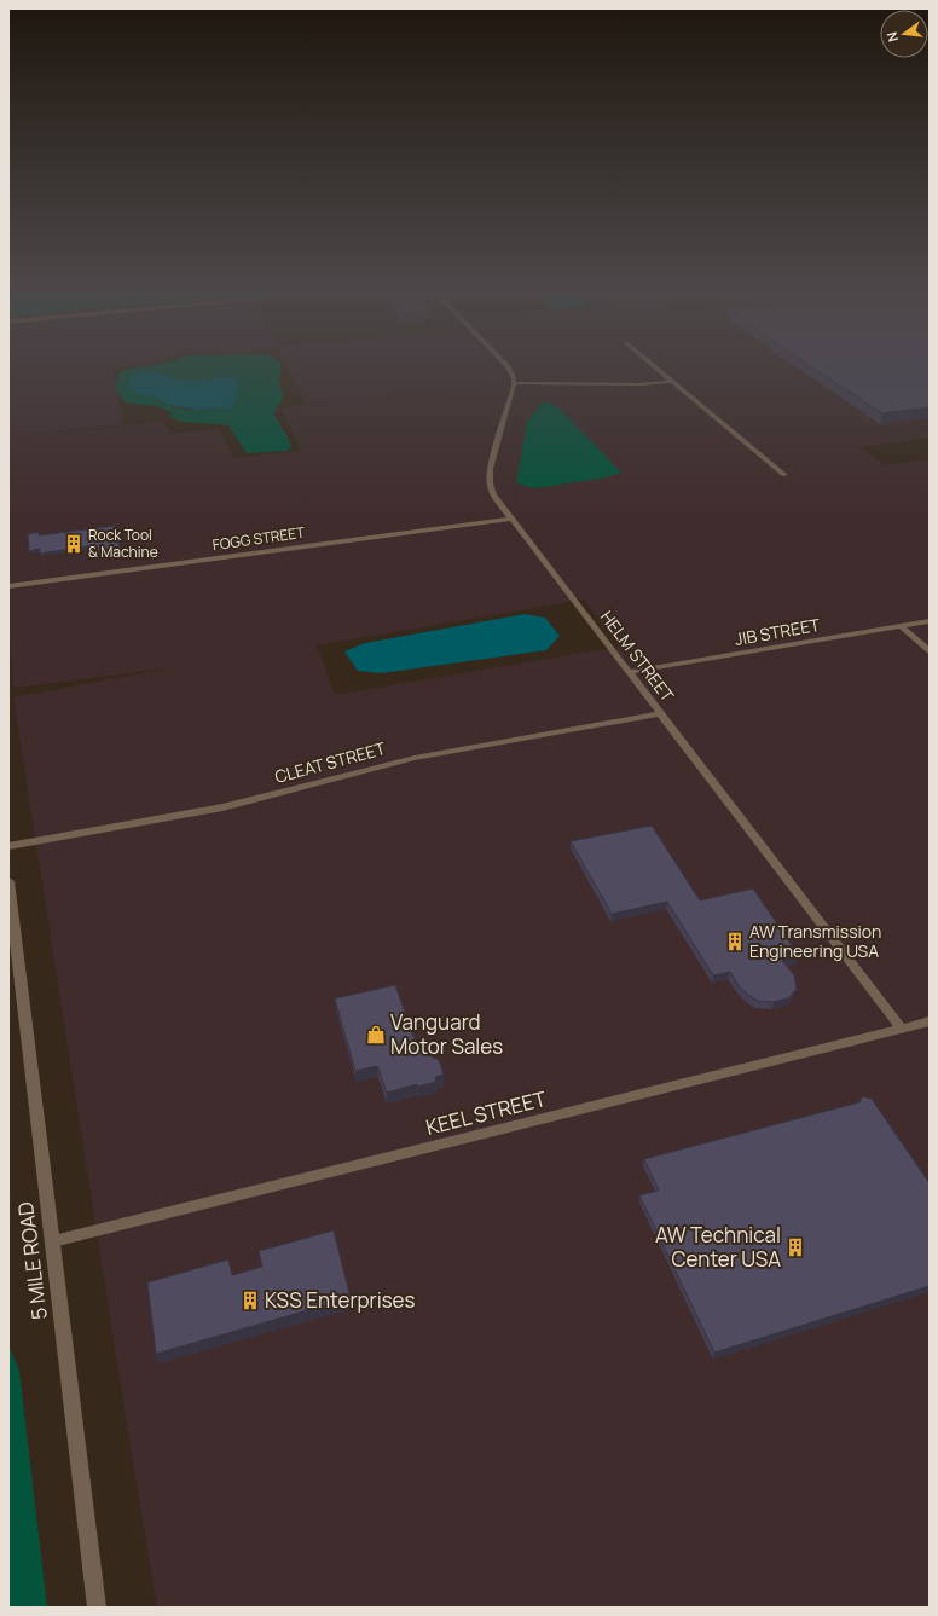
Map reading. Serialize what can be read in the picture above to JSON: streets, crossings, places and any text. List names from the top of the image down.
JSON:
{
  "streets": {
    "street": [
      "FOGG STREET",
      "JIB STREET",
      "HELM STREET",
      "CLEAT STREET",
      "KEEL STREET",
      "5 MILE ROAD"
    ]
  },
  "crossings": [
    ["FOGG STREET", "HELM STREET"],
    ["JIB STREET", "HELM STREET"],
    ["HELM STREET", "CLEAT STREET"],
    ["HELM STREET", "KEEL STREET"],
    ["KEEL STREET", "5 MILE ROAD"]
  ],
  "places": {
    "building": [
      "Rock Tool & Machine",
      "AW Transmission Engineering USA",
      "AW Technical Center USA",
      "KSS Enterprises"
    ],
    "shop": ["Vanguard Motor Sales"]
  },
  "north": "left"
}
